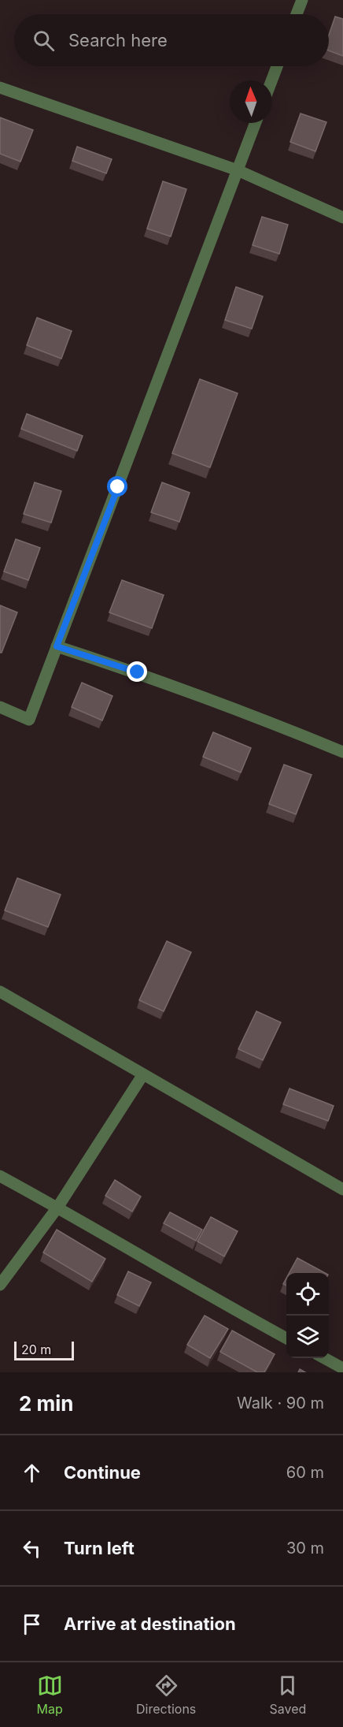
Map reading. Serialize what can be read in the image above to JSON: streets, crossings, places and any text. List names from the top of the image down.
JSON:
{
  "scale_bar": "20 m",
  "north": "top",
  "page": {
    "search": "Search here",
    "scale": "20 m",
    "heading": ["2 min", "Walk · 90 m"],
    "list": [
      ["Continue", "60 m"],
      ["Turn left", "30 m"],
      "Arrive at destination"
    ],
    "nav": ["Map", "Directions", "Saved"]
  }
}
